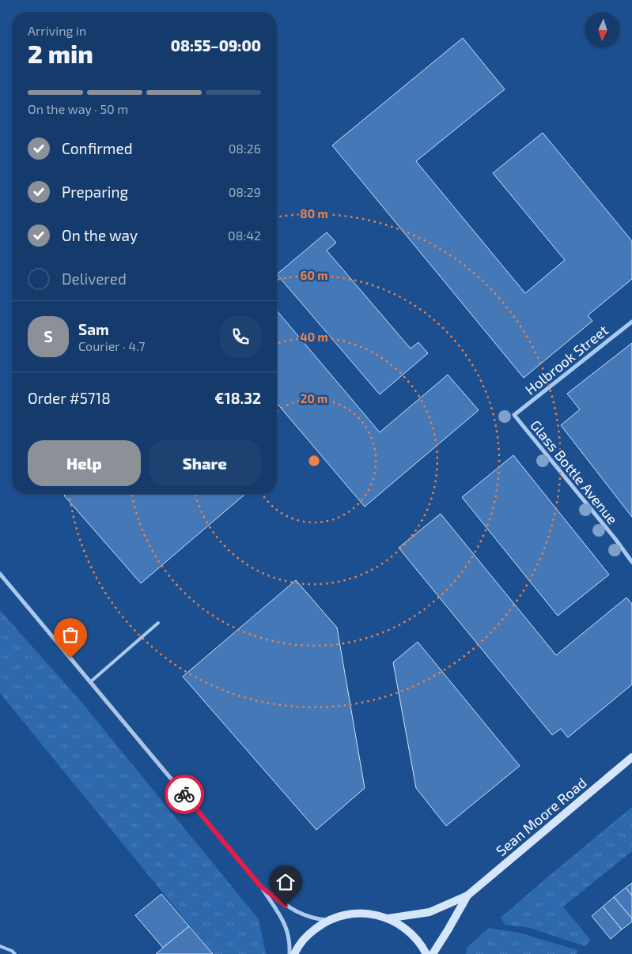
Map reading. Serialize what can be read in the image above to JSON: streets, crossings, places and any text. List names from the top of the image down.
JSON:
{
  "streets": {
    "main road": ["Sean Moore Road"],
    "street": ["Holbrook Street", "Glass Bottle Avenue"]
  },
  "crossings": [
    ["Holbrook Street", "Glass Bottle Avenue"]
  ],
  "north": "bottom",
  "page": {
    "heading": ["2 min", "Arriving in", "08:55–09:00"],
    "panel": [
      "Sam",
      "Courier · 4.7",
      "Order #5718",
      "€18.32"
    ],
    "bar": "On the way · 50 m",
    "list": [
      ["Confirmed", "08:26"],
      ["Preparing", "08:29"],
      ["On the way", "08:42"],
      "Delivered"
    ],
    "round": "S",
    "buttons": ["Help", "Share"]
  },
  "rings": [
    "80 m",
    "60 m",
    "40 m",
    "20 m"
  ]
}
